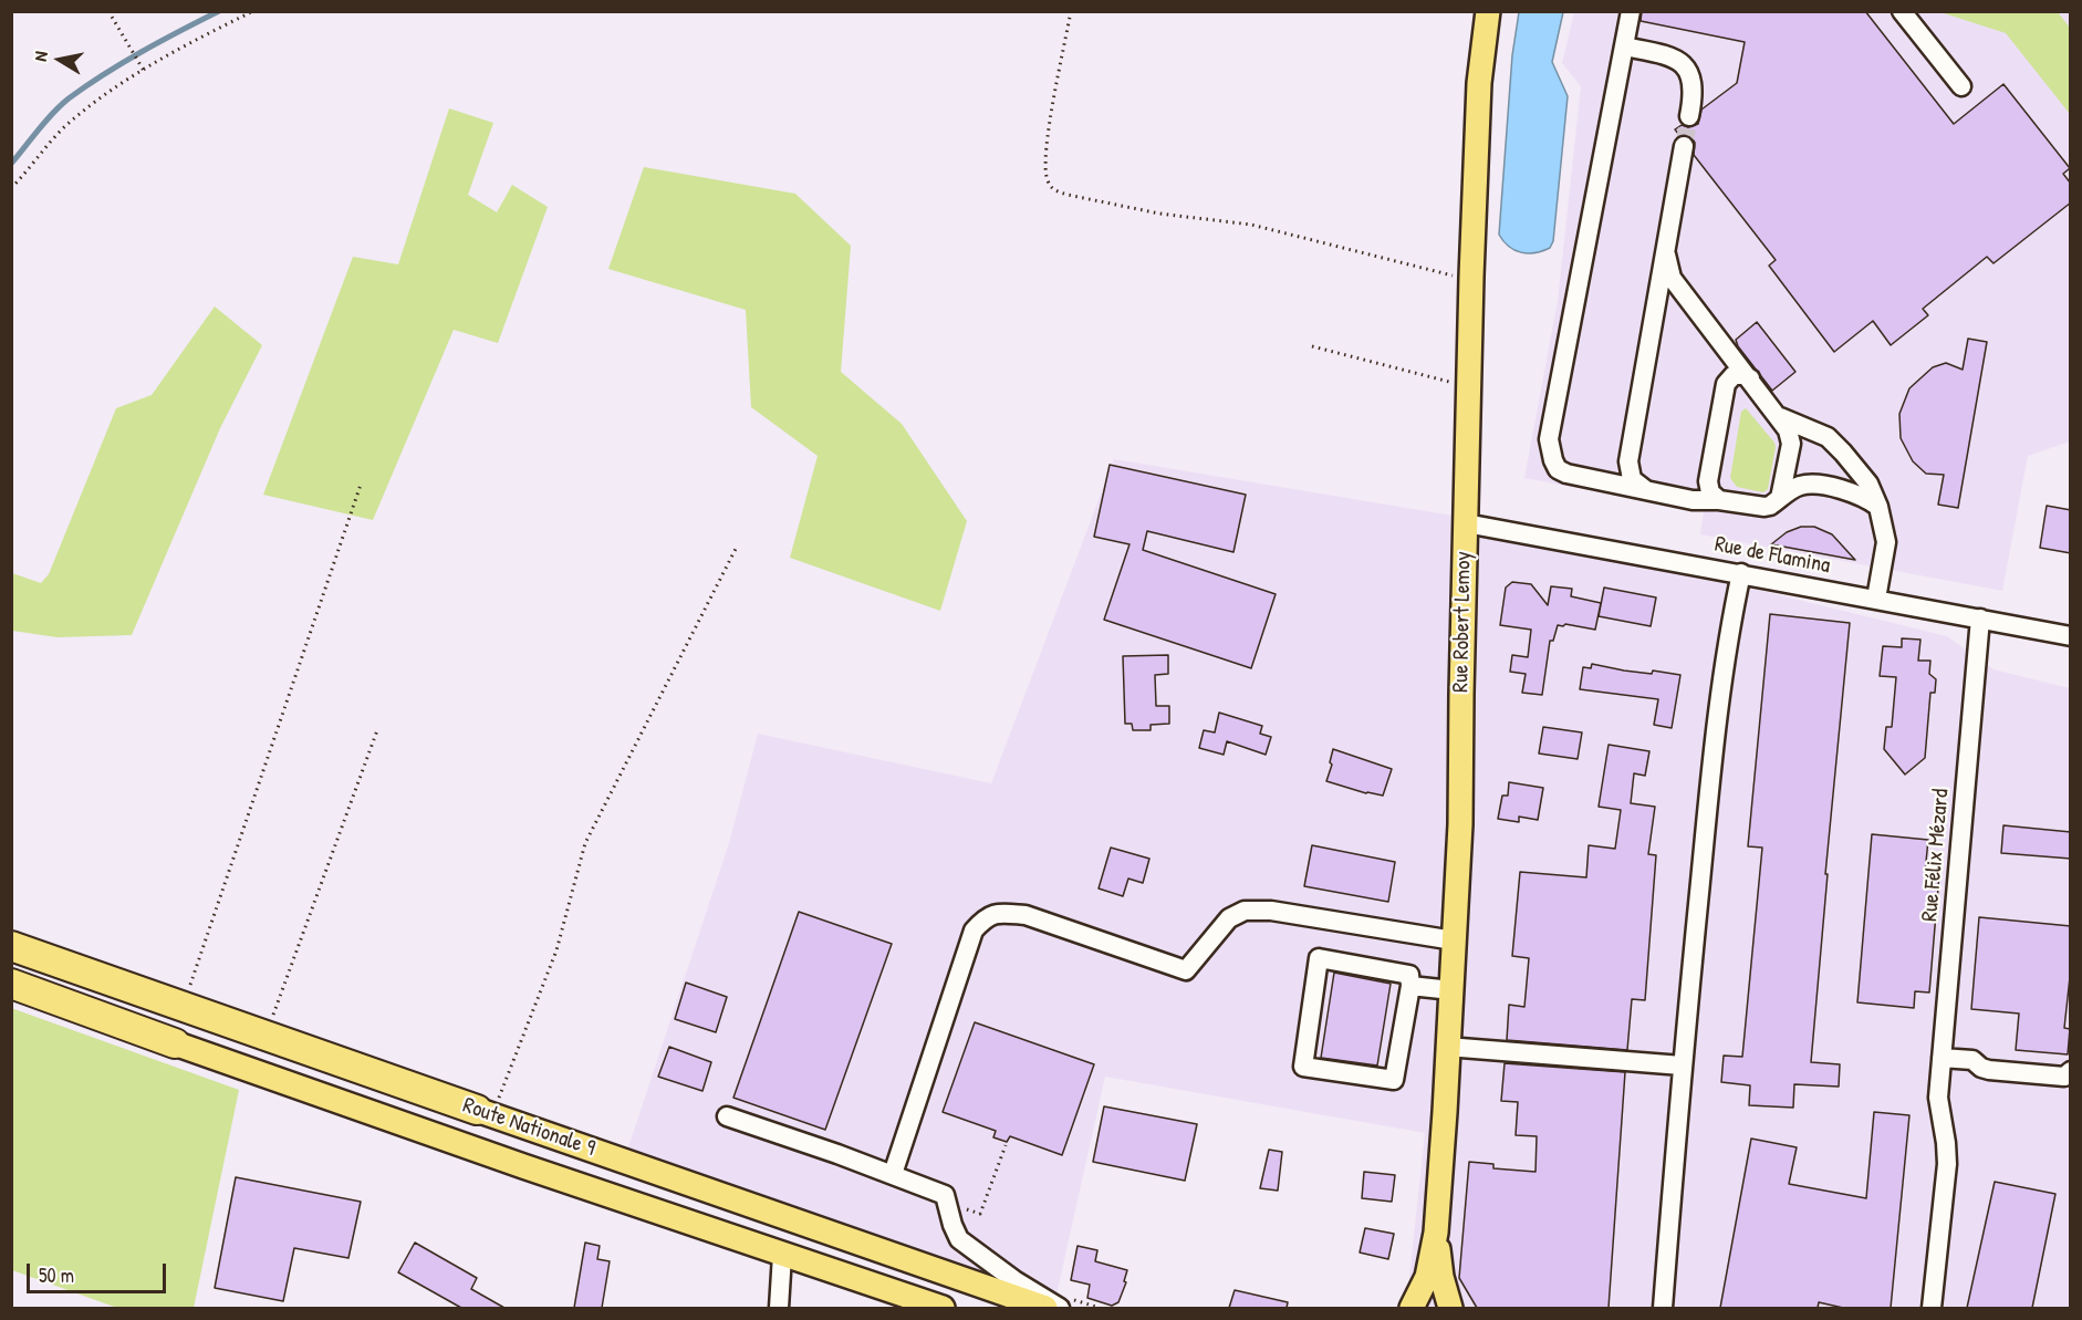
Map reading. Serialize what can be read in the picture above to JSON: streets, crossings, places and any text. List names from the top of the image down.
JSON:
{
  "streets": {
    "highway": ["Route Nationale 9"],
    "main road": ["Rue Robert Lemoy"],
    "street": ["Rue de Flamina", "Rue Félix Mézard"]
  },
  "crossings": [
    ["Rue de Flamina", "Rue Robert Lemoy"],
    ["Rue de Flamina", "Rue Félix Mézard"]
  ],
  "scale_bar": "50 m",
  "north": "left"
}
